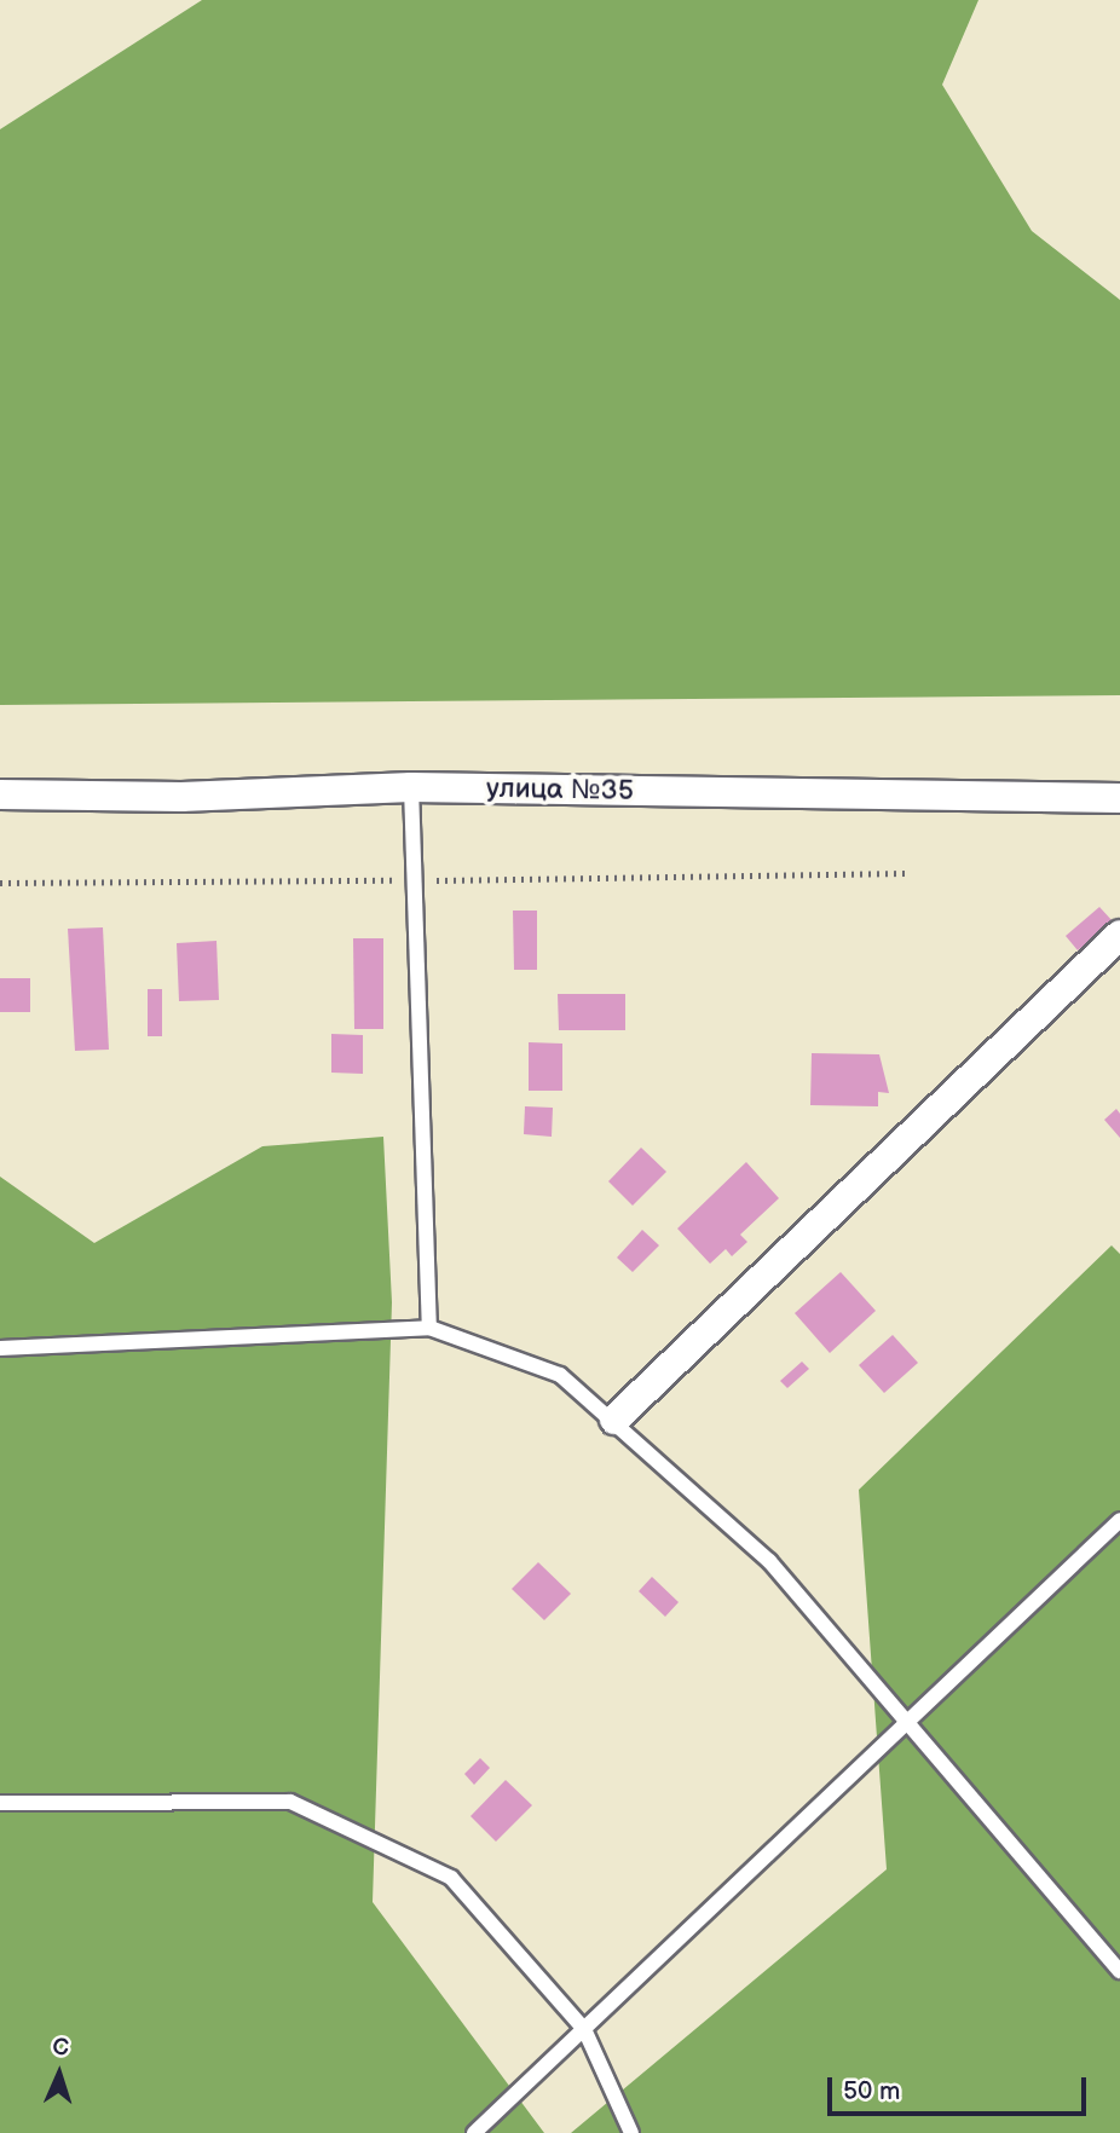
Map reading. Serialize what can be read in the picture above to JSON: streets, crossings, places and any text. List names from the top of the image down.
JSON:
{
  "streets": {
    "street": ["улица №35"]
  },
  "scale_bar": "50 m",
  "north": "top"
}
